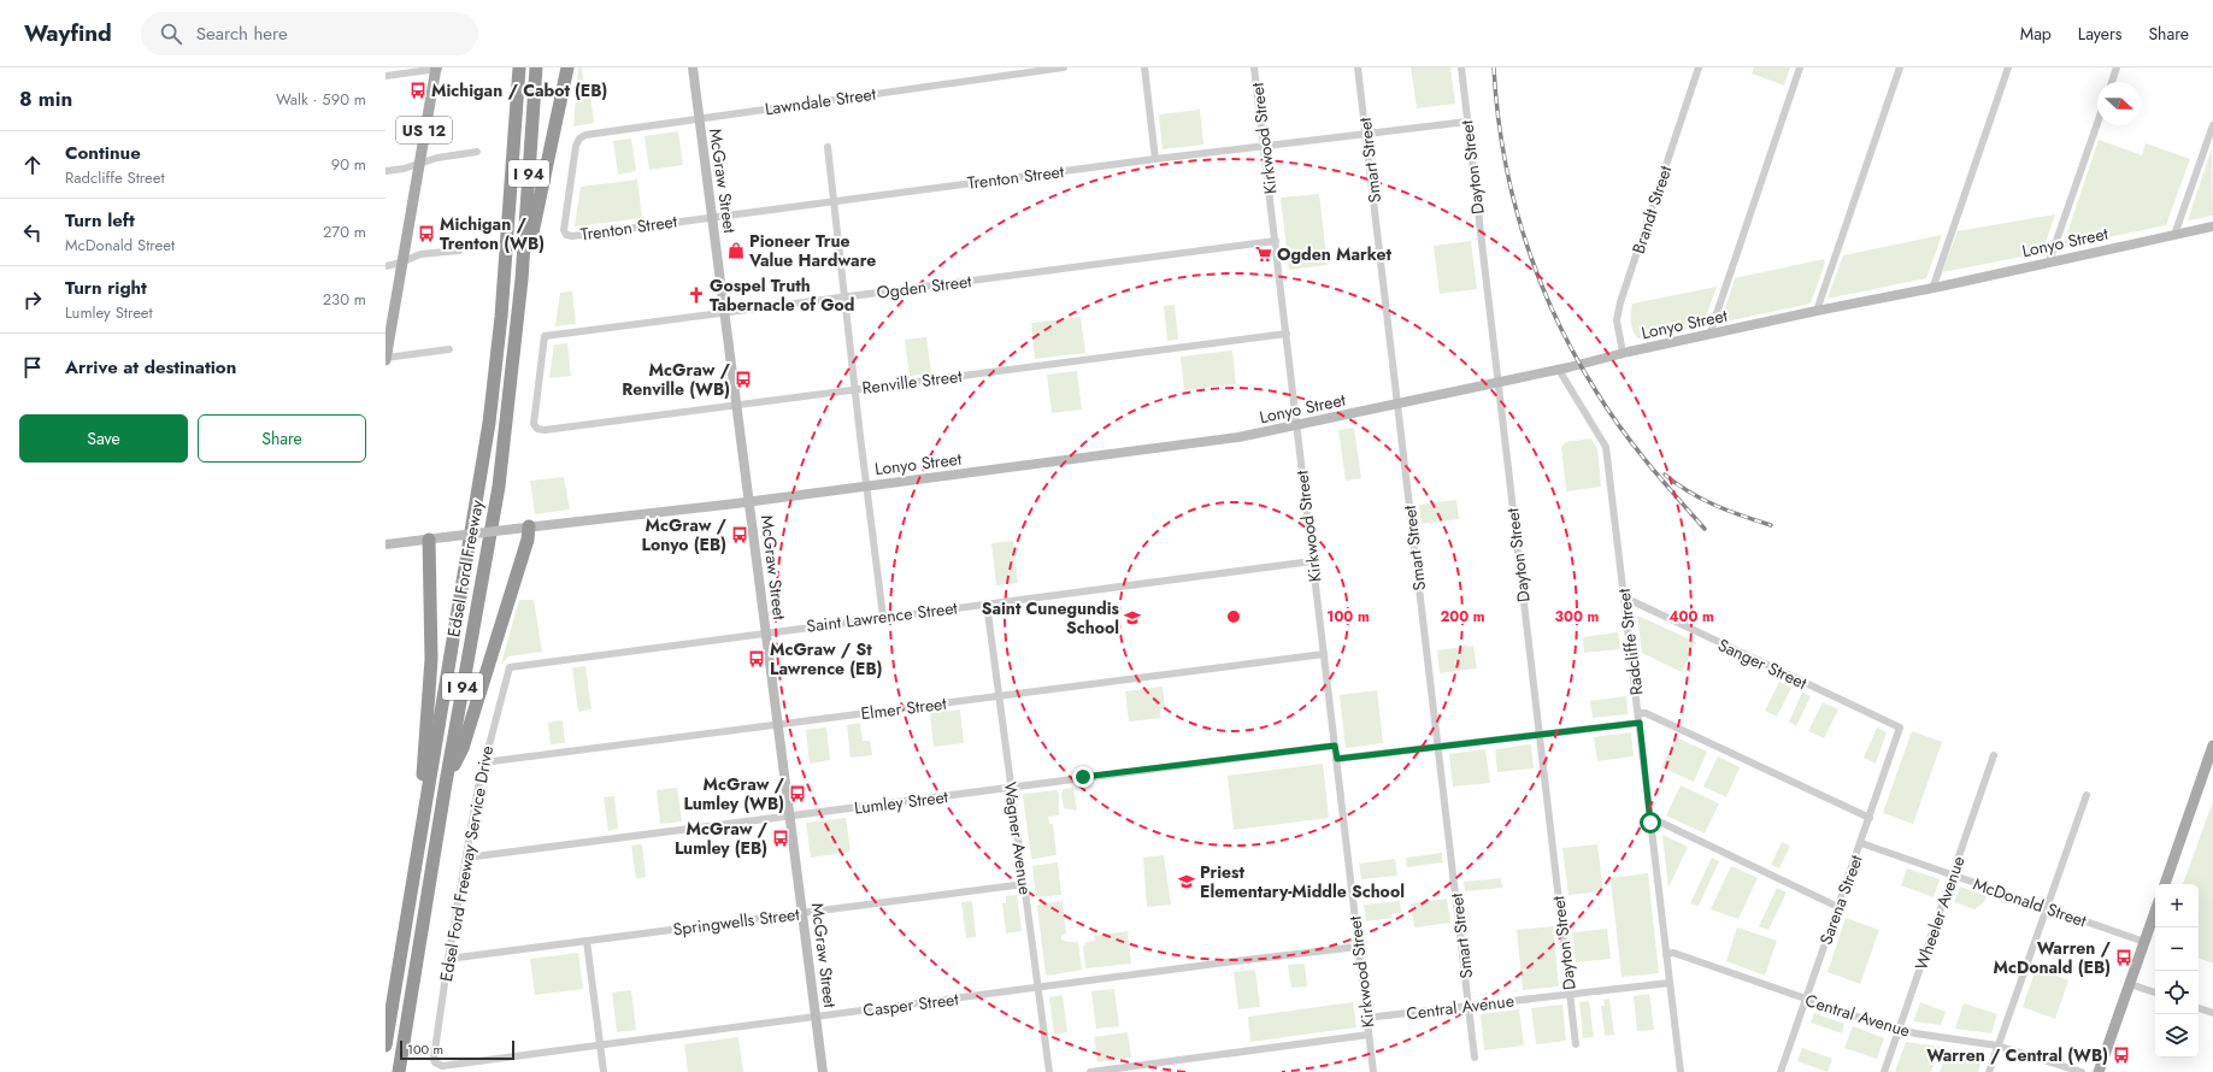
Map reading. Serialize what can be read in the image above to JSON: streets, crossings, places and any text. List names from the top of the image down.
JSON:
{
  "streets": {
    "highway": ["I 94", "Edsel Ford Freeway"],
    "main road": ["US 12"],
    "street": [
      "Lawndale Street",
      "Kirkwood Street",
      "Smart Street",
      "Dayton Street",
      "Trenton Street",
      "McGraw Street",
      "Brandt Street",
      "Lonyo Street",
      "Ogden Street",
      "Renville Street",
      "Saint Lawrence Street",
      "Radcliffe Street",
      "Sanger Street",
      "Elmer Street",
      "Lumley Street",
      "Wagner Avenue",
      "Edsel Ford Freeway Service Drive",
      "Sarena Street",
      "McDonald Street",
      "Wheeler Avenue",
      "Springwells Street",
      "Casper Street",
      "Central Avenue"
    ]
  },
  "crossings": [
    ["Lawndale Street", "Trenton Street"],
    ["Lawndale Street", "McGraw Street"],
    ["Kirkwood Street", "Trenton Street"],
    ["Kirkwood Street", "Lonyo Street"],
    ["Kirkwood Street", "Ogden Street"],
    ["Kirkwood Street", "Renville Street"],
    ["Kirkwood Street", "Saint Lawrence Street"],
    ["Kirkwood Street", "Elmer Street"],
    ["Kirkwood Street", "Lumley Street"],
    ["Kirkwood Street", "Casper Street"],
    ["Kirkwood Street", "Central Avenue"],
    ["Smart Street", "Trenton Street"],
    ["Smart Street", "Lonyo Street"],
    ["Smart Street", "Central Avenue"],
    ["Dayton Street", "Trenton Street"],
    ["Dayton Street", "Lonyo Street"],
    ["Dayton Street", "Central Avenue"],
    ["Trenton Street", "McGraw Street"],
    ["McGraw Street", "Lonyo Street"],
    ["McGraw Street", "Ogden Street"],
    ["McGraw Street", "Renville Street"],
    ["McGraw Street", "Saint Lawrence Street"],
    ["McGraw Street", "Elmer Street"],
    ["McGraw Street", "Lumley Street"],
    ["McGraw Street", "Springwells Street"],
    ["McGraw Street", "Casper Street"],
    ["Brandt Street", "Lonyo Street"],
    ["Lonyo Street", "Radcliffe Street"],
    ["Ogden Street", "Renville Street"],
    ["Saint Lawrence Street", "Wagner Avenue"],
    ["Saint Lawrence Street", "Edsel Ford Freeway Service Drive"],
    ["Radcliffe Street", "Sanger Street"],
    ["Radcliffe Street", "Central Avenue"],
    ["Sanger Street", "Sarena Street"],
    ["Elmer Street", "Wagner Avenue"],
    ["Elmer Street", "Edsel Ford Freeway Service Drive"],
    ["Lumley Street", "Wagner Avenue"],
    ["Lumley Street", "Edsel Ford Freeway Service Drive"],
    ["Wagner Avenue", "Springwells Street"],
    ["Wagner Avenue", "Casper Street"],
    ["Edsel Ford Freeway Service Drive", "Springwells Street"],
    ["Edsel Ford Freeway Service Drive", "Casper Street"],
    ["Sarena Street", "McDonald Street"],
    ["Sarena Street", "Central Avenue"],
    ["McDonald Street", "Wheeler Avenue"],
    ["Wheeler Avenue", "Central Avenue"]
  ],
  "places": {
    "bus stop": [
      "Michigan / Cabot (EB)",
      "Michigan / Trenton (WB)",
      "McGraw / Renville (WB)",
      "McGraw / Lonyo (EB)",
      "McGraw / St Lawrence (EB)",
      "McGraw / Lumley (WB)",
      "McGraw / Lumley (EB)",
      "Warren / McDonald (EB)",
      "Warren / Central (WB)"
    ],
    "shop": ["Pioneer True Value Hardware"],
    "supermarket": ["Ogden Market"],
    "church": ["Gospel Truth Tabernacle of God"],
    "school or university": ["Saint Cunegundis School", "Priest Elementary‑Middle School"]
  },
  "scale_bar": "100 m",
  "north": "right",
  "page": {
    "header": "Wayfind",
    "search": "Search here",
    "nav": ["Map", "Layers", "Share"],
    "heading": ["8 min", "Walk · 590 m"],
    "list": [
      ["Continue", "Radcliffe Street", "90 m"],
      ["Turn left", "McDonald Street", "270 m"],
      ["Turn right", "Lumley Street", "230 m"],
      "Arrive at destination"
    ],
    "buttons": ["Save", "Share"],
    "map_buttons": ["+", "−"],
    "scale": "100 m"
  },
  "rings": [
    "100 m",
    "200 m",
    "300 m",
    "400 m"
  ]
}
